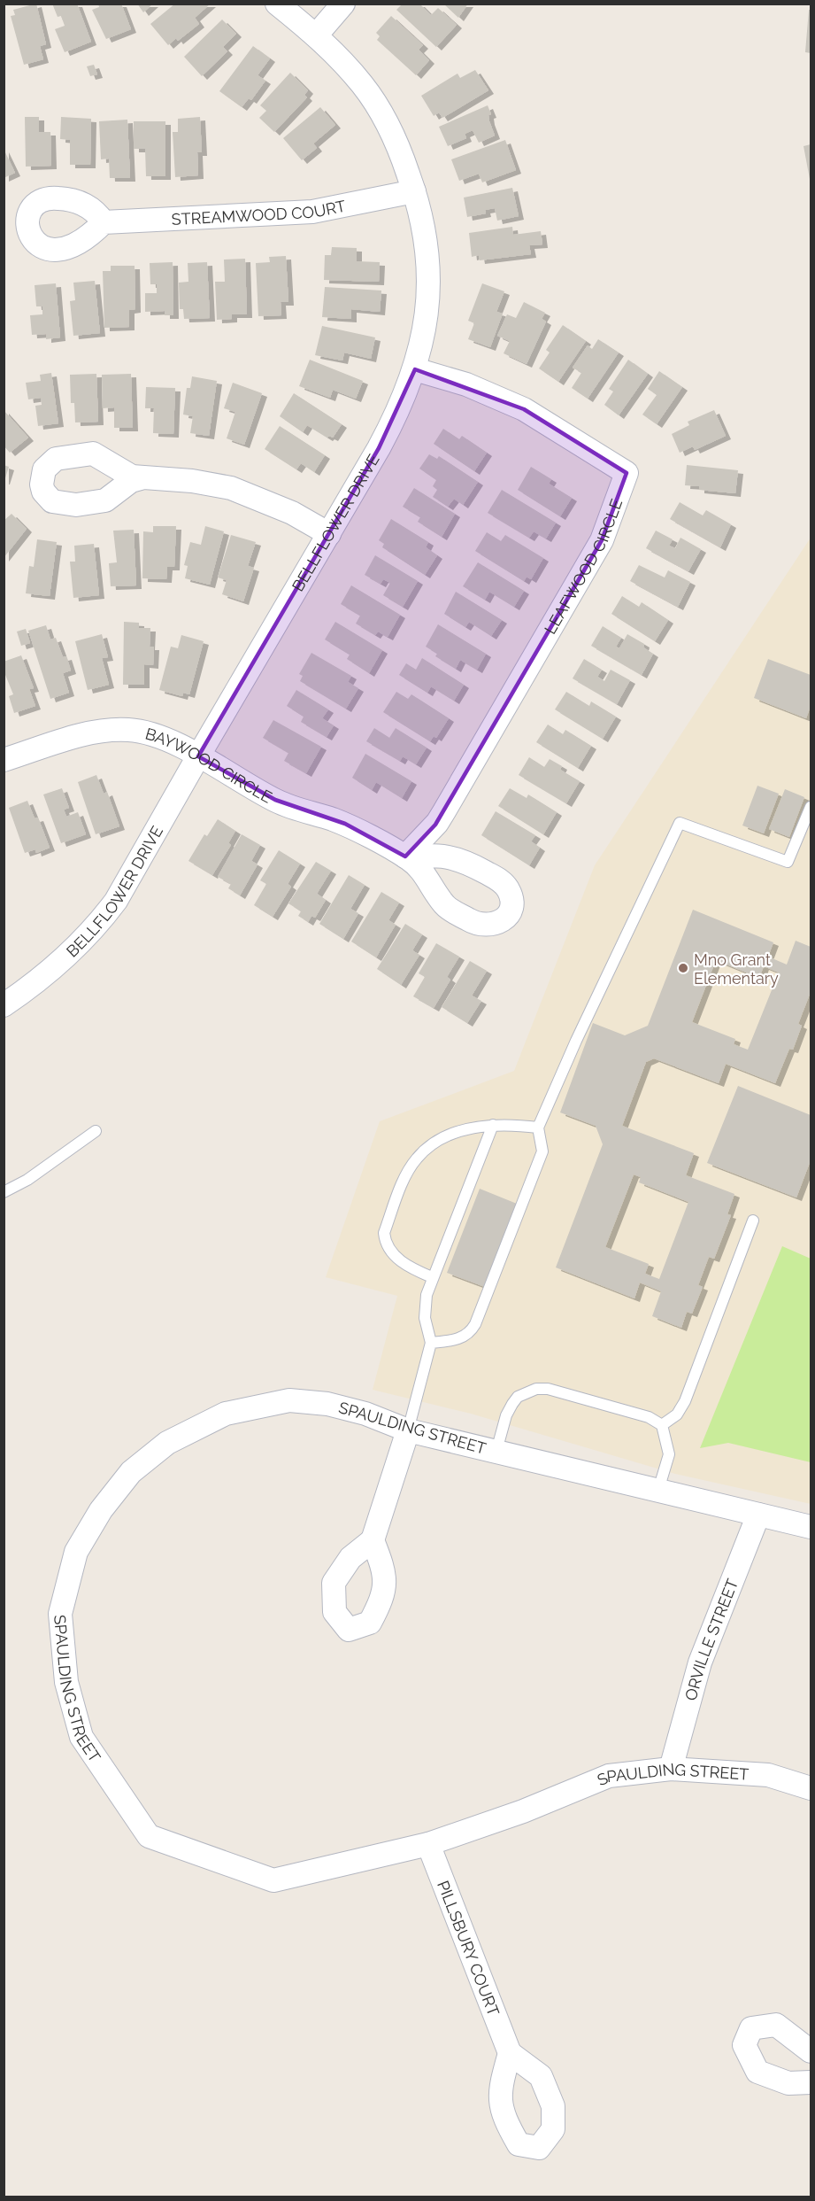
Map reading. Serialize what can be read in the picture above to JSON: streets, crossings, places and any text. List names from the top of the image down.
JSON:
{
  "streets": {
    "street": [
      "STREAMWOOD COURT",
      "BELLFLOWER DRIVE",
      "LEAFWOOD CIRCLE",
      "BAYWOOD CIRCLE",
      "SPAULDING STREET",
      "ORVILLE STREET",
      "PILLSBURY COURT"
    ]
  },
  "crossings": [
    ["STREAMWOOD COURT", "BELLFLOWER DRIVE"],
    ["BELLFLOWER DRIVE", "LEAFWOOD CIRCLE"],
    ["BELLFLOWER DRIVE", "BAYWOOD CIRCLE"],
    ["LEAFWOOD CIRCLE", "BAYWOOD CIRCLE"],
    ["SPAULDING STREET", "ORVILLE STREET"],
    ["SPAULDING STREET", "PILLSBURY COURT"]
  ],
  "places": ["Mno Grant Elementary"]
}
